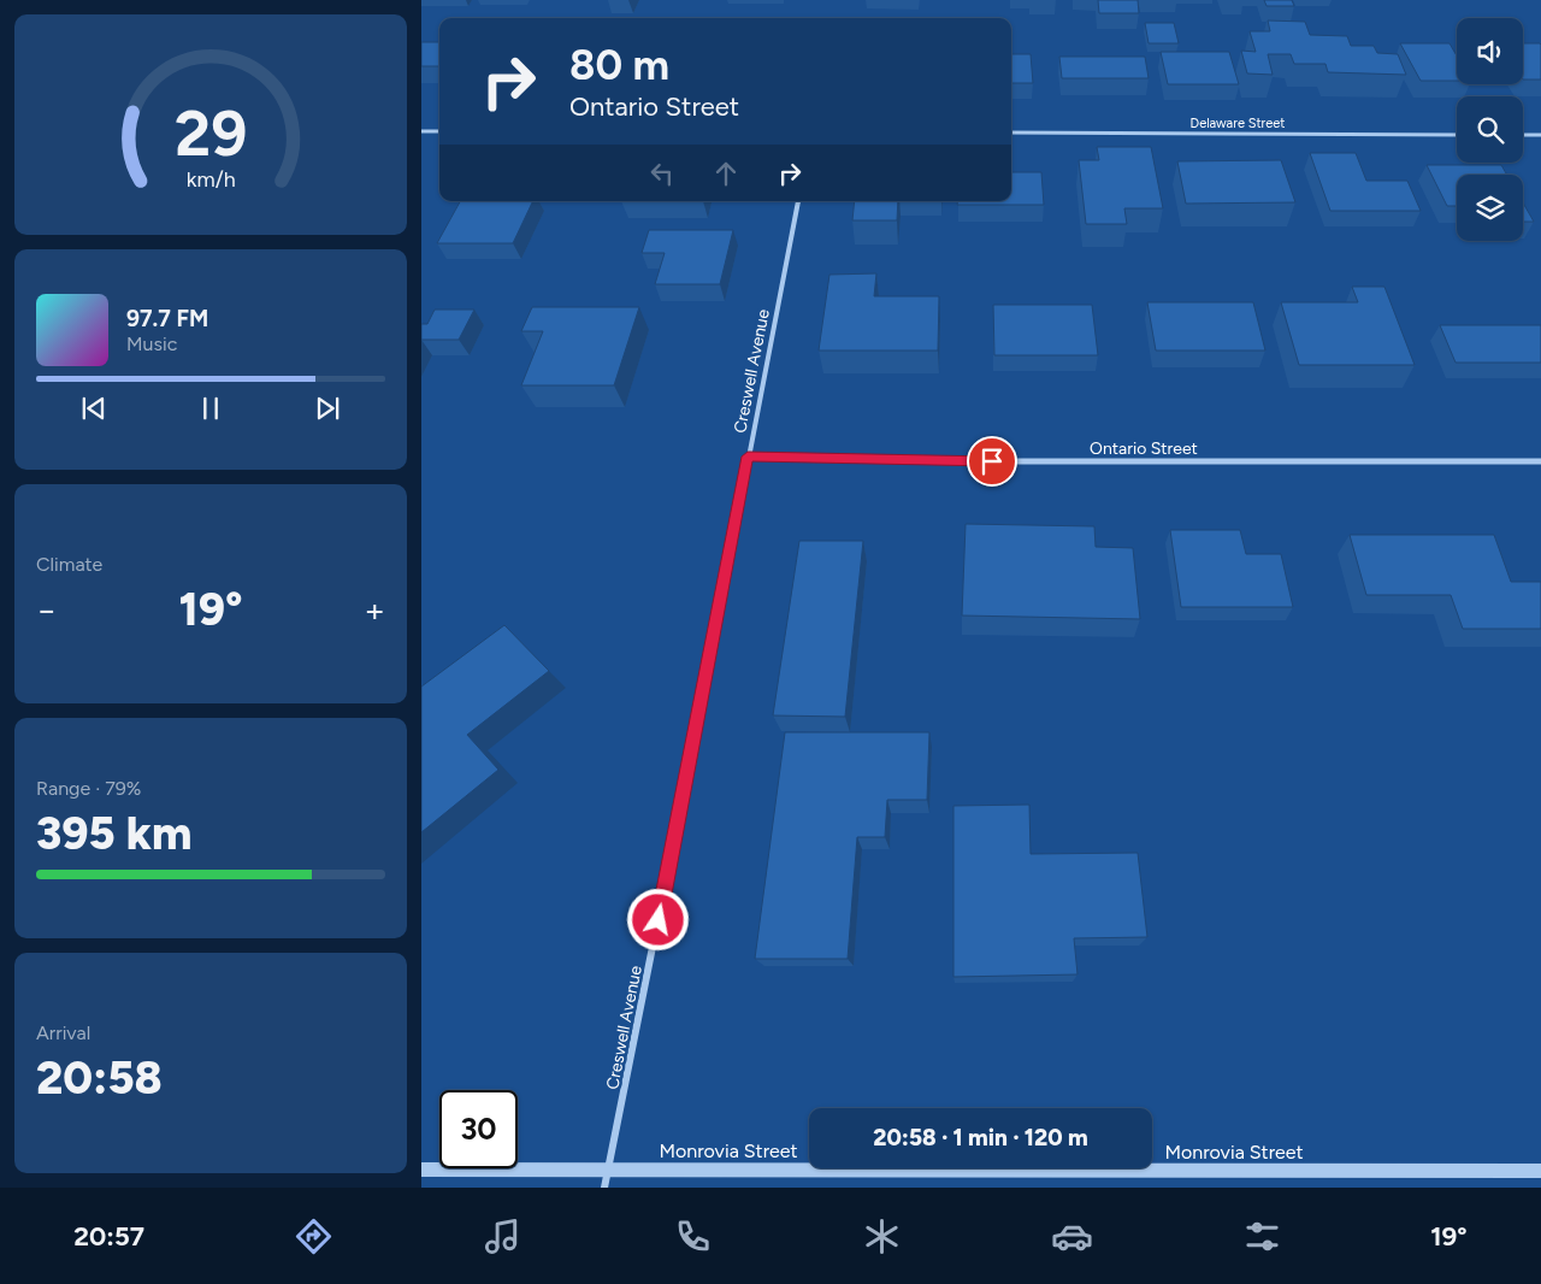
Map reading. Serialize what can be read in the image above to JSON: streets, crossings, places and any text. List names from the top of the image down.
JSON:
{
  "streets": {
    "street": [
      "Delaware Street",
      "Creswell Avenue",
      "Ontario Street",
      "Monrovia Street"
    ]
  },
  "crossings": [
    ["Creswell Avenue", "Ontario Street"],
    ["Creswell Avenue", "Monrovia Street"]
  ],
  "page": {
    "turn": ["80 m", "Ontario Street"],
    "song": ["97.7 FM", "Music"],
    "tile": [
      "Climate",
      ["Range · 79%", "395 km"],
      ["Arrival", "20:58"]
    ],
    "heat": ["−", "19°", "+"],
    "limit": "30",
    "trip": "20:58 · 1 min · 120 m",
    "tabs": ["20:57", "19°"],
    "gauge": ["29", "km/h"]
  }
}
